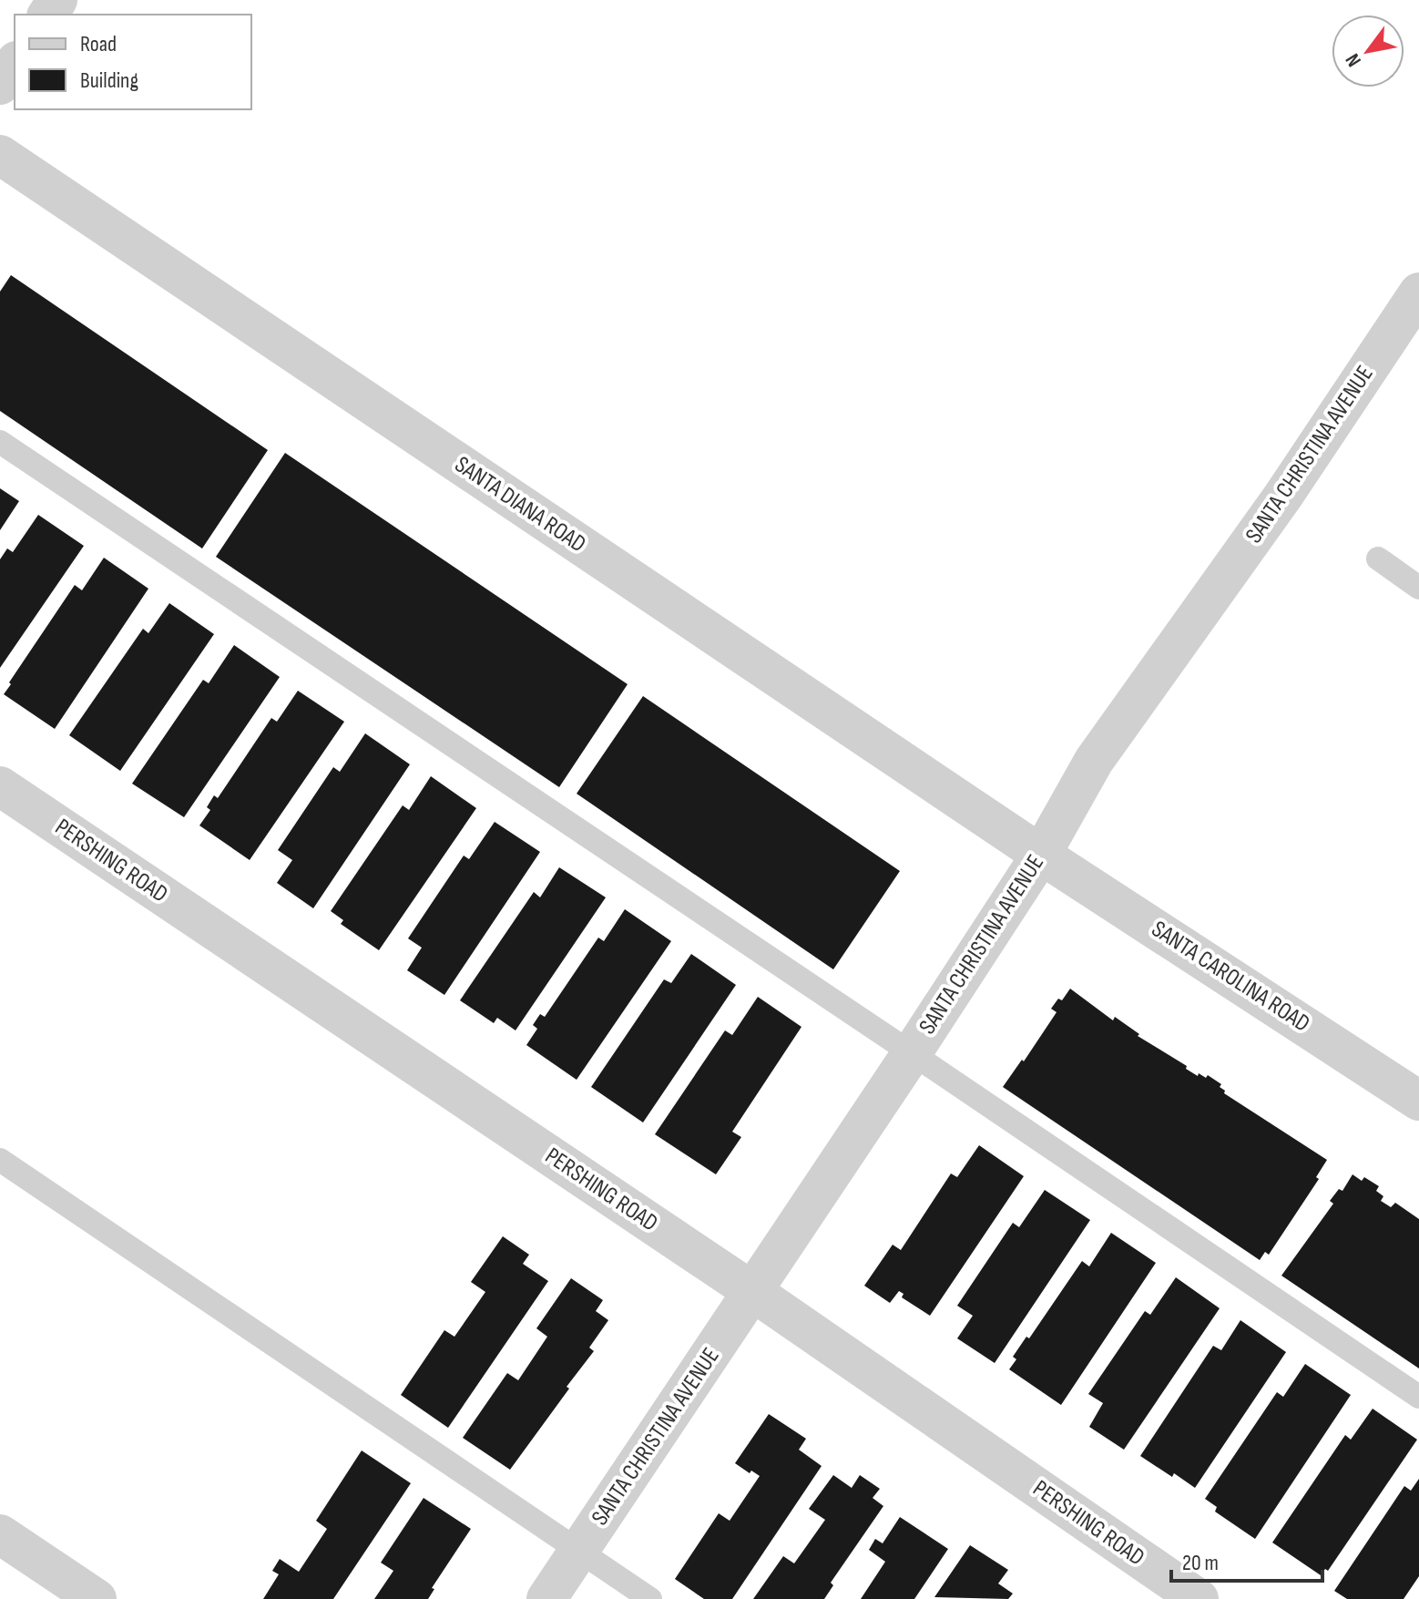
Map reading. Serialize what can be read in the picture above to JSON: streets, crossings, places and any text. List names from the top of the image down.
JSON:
{
  "streets": {
    "street": [
      "SANTA CHRISTINA AVENUE",
      "SANTA DIANA ROAD",
      "PERSHING ROAD",
      "SANTA CAROLINA ROAD"
    ]
  },
  "crossings": [
    ["SANTA CHRISTINA AVENUE", "SANTA DIANA ROAD"],
    ["SANTA CHRISTINA AVENUE", "PERSHING ROAD"],
    ["SANTA CHRISTINA AVENUE", "SANTA CAROLINA ROAD"],
    ["SANTA DIANA ROAD", "SANTA CAROLINA ROAD"]
  ],
  "legend": ["Road", "Building"],
  "scale_bar": "20 m",
  "north": "bottom left"
}
